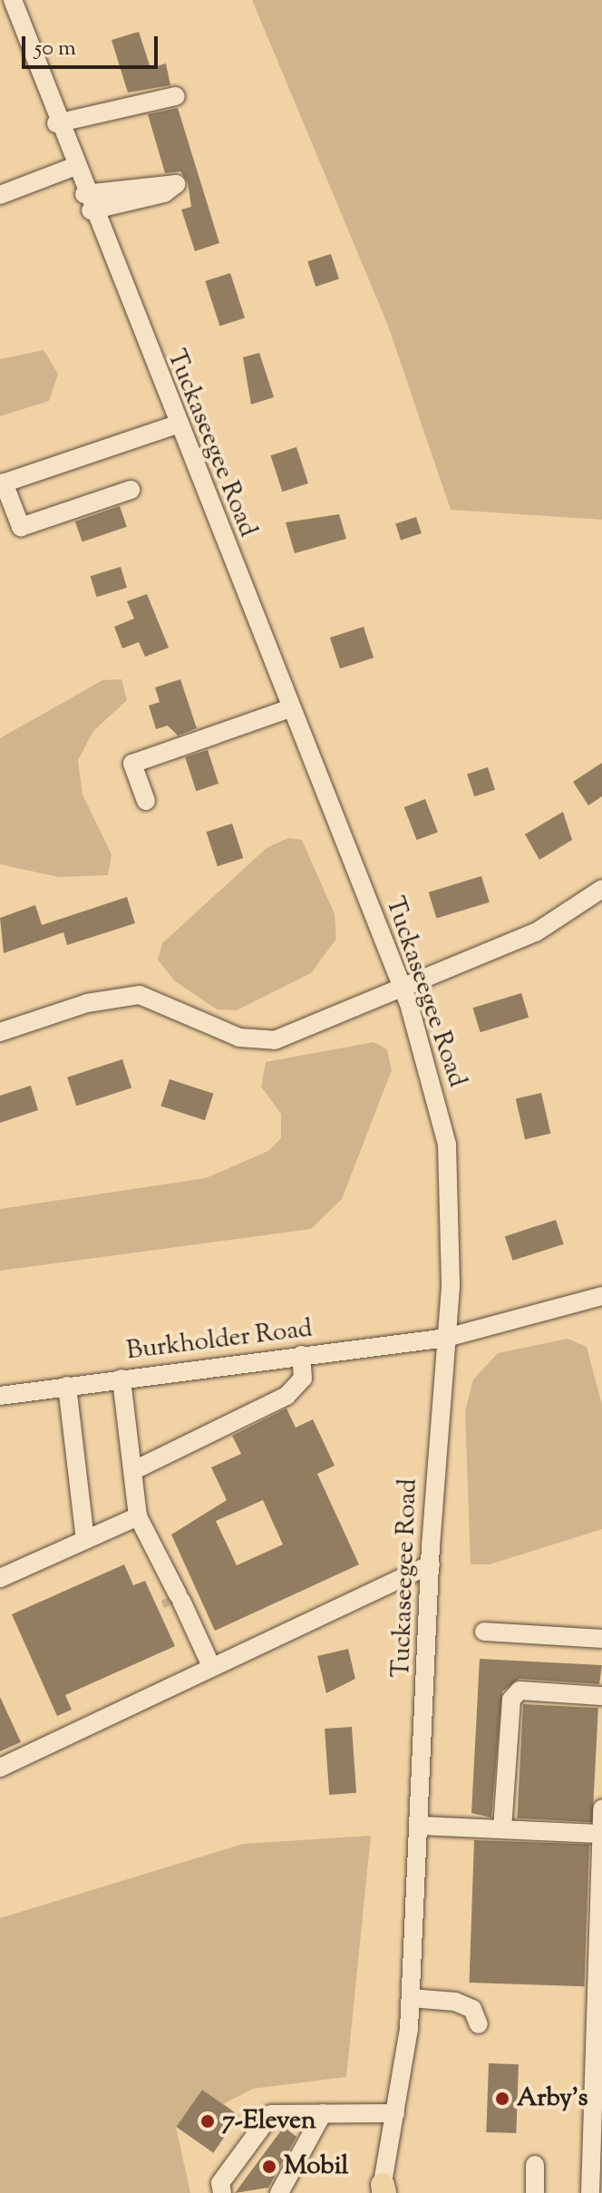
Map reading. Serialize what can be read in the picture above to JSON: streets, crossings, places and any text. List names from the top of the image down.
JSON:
{
  "streets": {
    "street": ["Tuckaseegee Road", "Burkholder Road"]
  },
  "crossings": [
    ["Tuckaseegee Road", "Burkholder Road"]
  ],
  "places": ["Arby's", "7-Eleven", "Mobil"],
  "scale_bar": "50 m"
}
